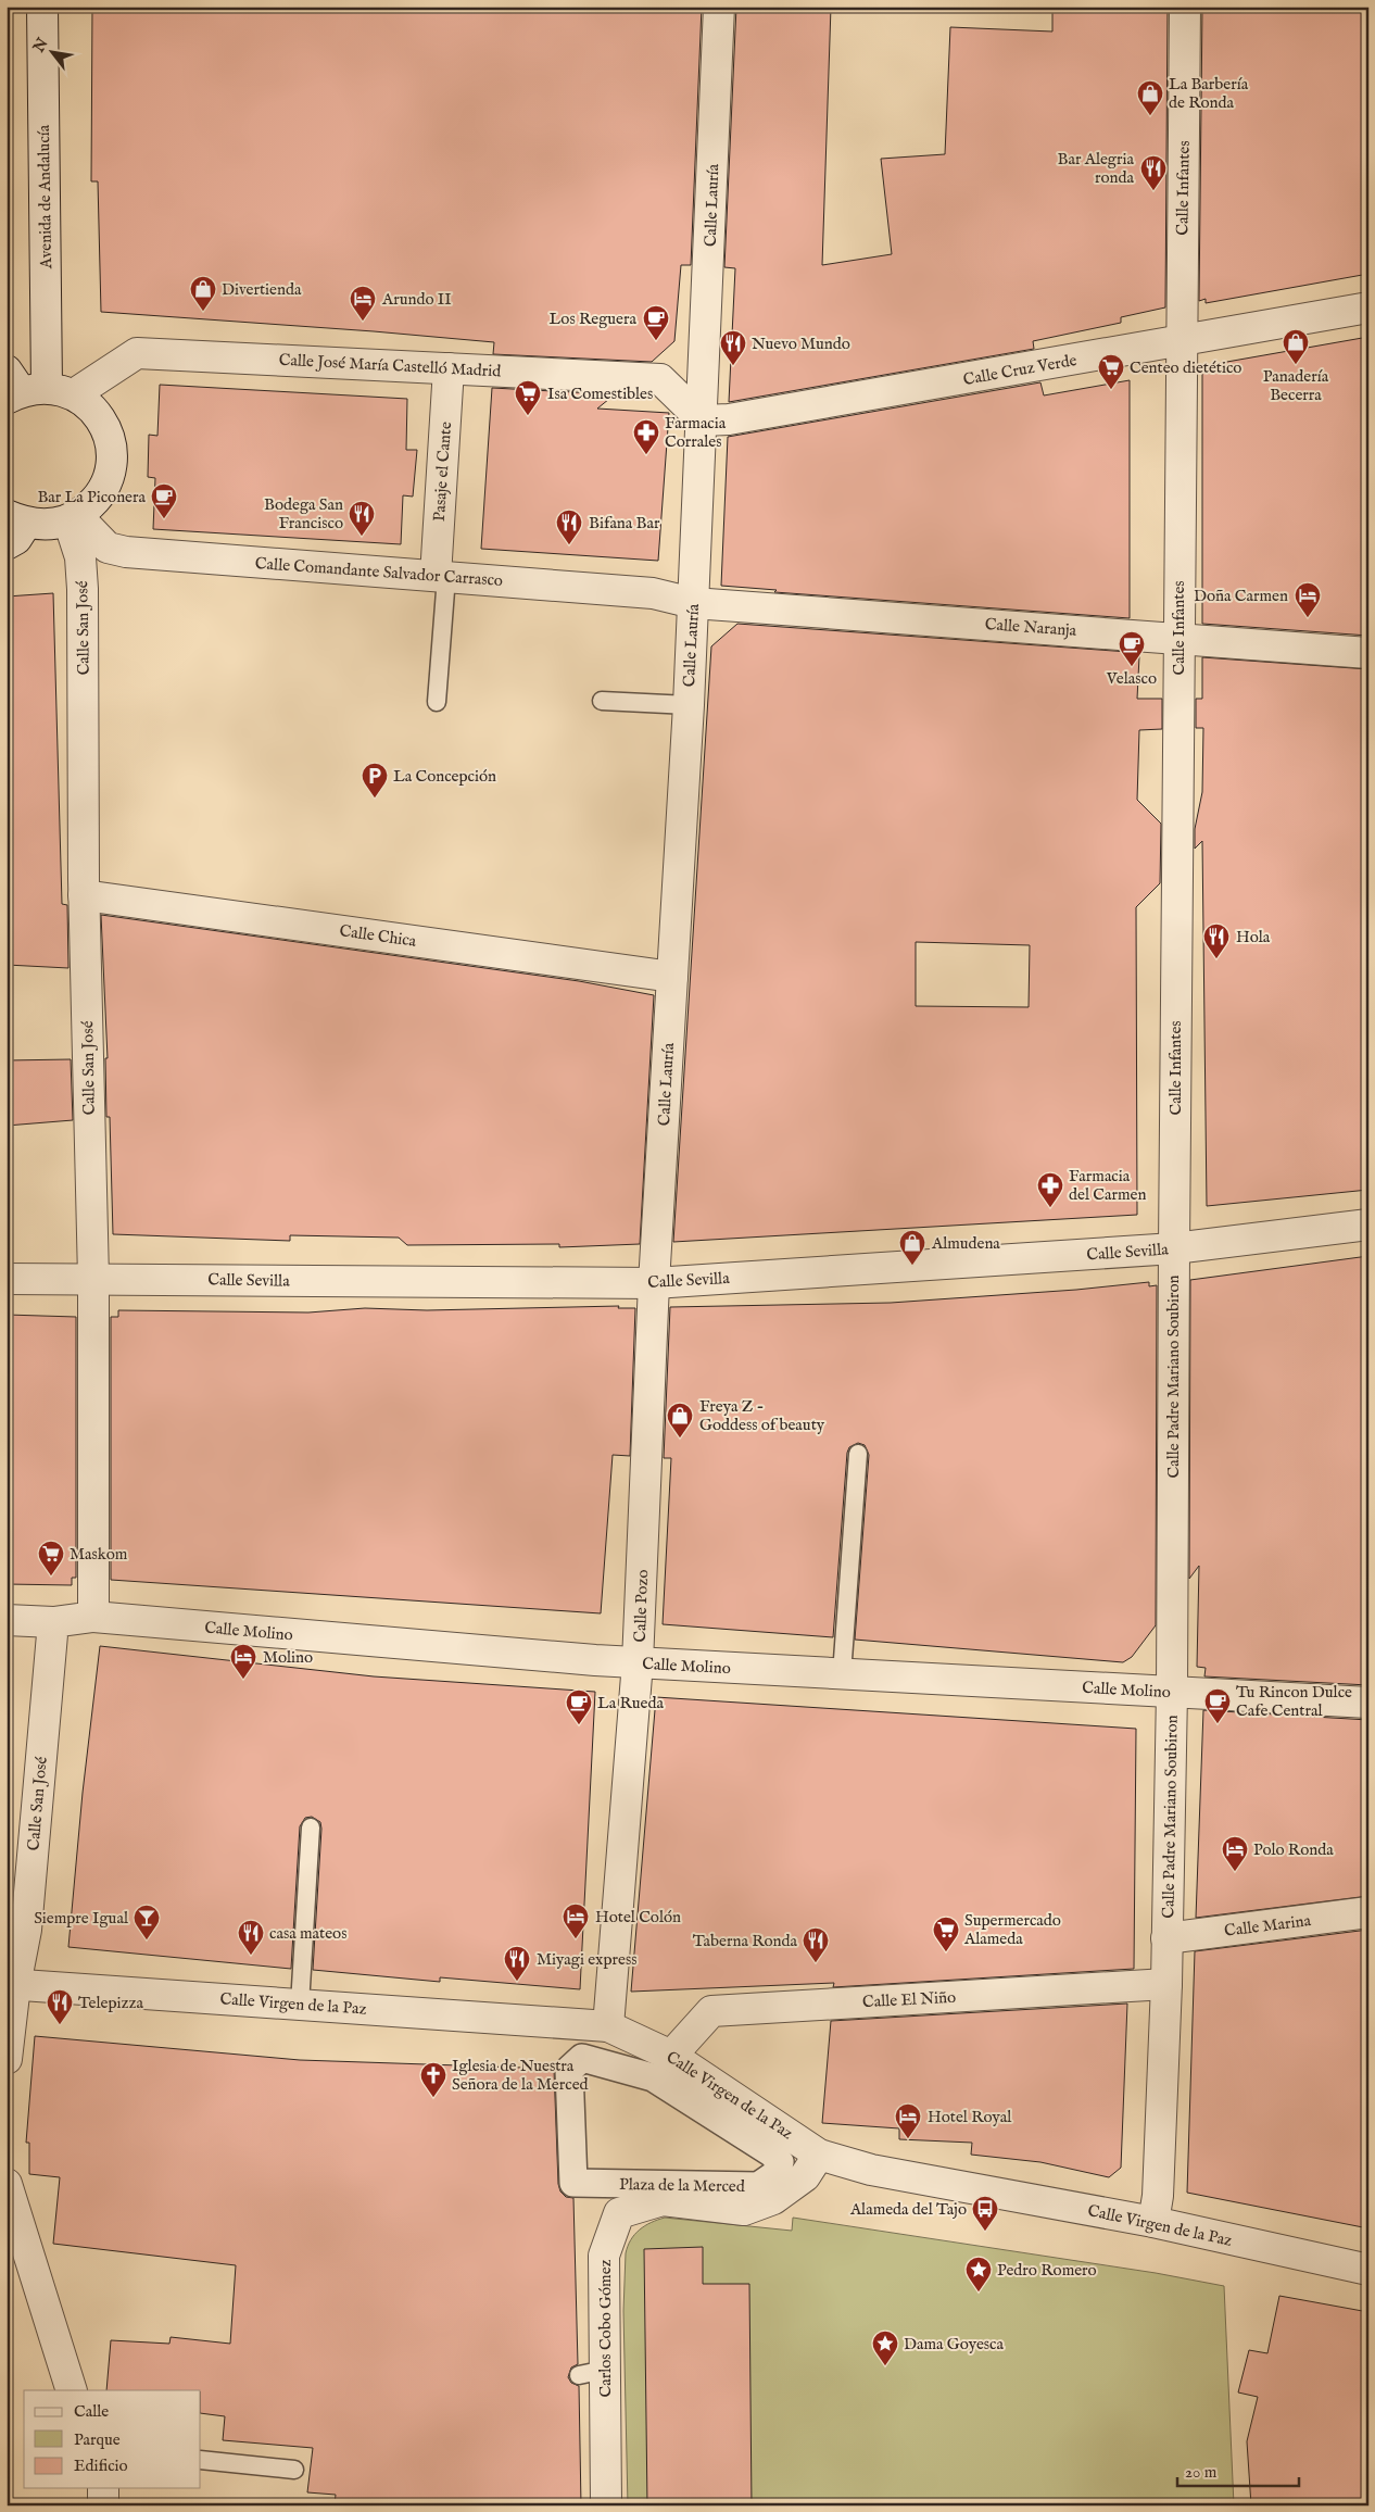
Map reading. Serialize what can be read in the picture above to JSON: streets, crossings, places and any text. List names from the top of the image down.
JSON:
{
  "streets": {
    "street": [
      "Calle Infantes",
      "Avenida de Andalucía",
      "Calle Lauría",
      "Calle José María Castelló Madrid",
      "Calle Cruz Verde",
      "Pasaje el Cante",
      "Calle Comandante Salvador Carrasco",
      "Calle Naranja",
      "Calle San José",
      "Calle Chica",
      "Calle Sevilla",
      "Calle Padre Mariano Soubiron",
      "Calle Pozo",
      "Calle Molino",
      "Calle Marina",
      "Calle El Niño",
      "Calle Virgen de la Paz",
      "Plaza de la Merced",
      "Carlos Cobo Gómez"
    ]
  },
  "crossings": [
    ["Calle Infantes", "Calle Cruz Verde"],
    ["Calle Infantes", "Calle Naranja"],
    ["Calle Infantes", "Calle Sevilla"],
    ["Calle Infantes", "Calle Padre Mariano Soubiron"],
    ["Avenida de Andalucía", "Calle José María Castelló Madrid"],
    ["Calle Lauría", "Calle José María Castelló Madrid"],
    ["Calle Lauría", "Calle Cruz Verde"],
    ["Calle Lauría", "Calle Comandante Salvador Carrasco"],
    ["Calle Lauría", "Calle Naranja"],
    ["Calle Lauría", "Calle Chica"],
    ["Calle Lauría", "Calle Sevilla"],
    ["Calle Lauría", "Calle Pozo"],
    ["Calle José María Castelló Madrid", "Calle Cruz Verde"],
    ["Calle José María Castelló Madrid", "Pasaje el Cante"],
    ["Pasaje el Cante", "Calle Comandante Salvador Carrasco"],
    ["Calle Comandante Salvador Carrasco", "Calle Naranja"],
    ["Calle Comandante Salvador Carrasco", "Calle San José"],
    ["Calle San José", "Calle Chica"],
    ["Calle San José", "Calle Sevilla"],
    ["Calle San José", "Calle Molino"],
    ["Calle San José", "Calle Virgen de la Paz"],
    ["Calle Sevilla", "Calle Padre Mariano Soubiron"],
    ["Calle Sevilla", "Calle Pozo"],
    ["Calle Padre Mariano Soubiron", "Calle Molino"],
    ["Calle Padre Mariano Soubiron", "Calle Marina"],
    ["Calle Padre Mariano Soubiron", "Calle El Niño"],
    ["Calle Padre Mariano Soubiron", "Calle Virgen de la Paz"],
    ["Calle Pozo", "Calle Molino"],
    ["Calle Pozo", "Calle Virgen de la Paz"],
    ["Calle El Niño", "Calle Virgen de la Paz"],
    ["Calle Virgen de la Paz", "Carlos Cobo Gómez"]
  ],
  "places": {
    "shop": [
      "La Barbería de Ronda",
      "Divertienda",
      "Panadería Becerra",
      "Almudena",
      "Freya Z - Goddess of beauty"
    ],
    "restaurant": [
      "Bar Alegria ronda",
      "Nuevo Mundo",
      "Bodega San Francisco",
      "Bifana Bar",
      "Hola",
      "casa mateos",
      "Taberna Ronda",
      "Miyagi express",
      "Telepizza"
    ],
    "hotel": [
      "Arundo II",
      "Doña Carmen",
      "Molino",
      "Polo Ronda",
      "Hotel Colón",
      "Hotel Royal"
    ],
    "cafe": [
      "Los Reguera",
      "Bar La Piconera",
      "Velasco",
      "Tu Rincon Dulce Cafe Central",
      "La Rueda"
    ],
    "supermarket": [
      "Centeo dietético",
      "Isa Comestibles",
      "Maskom",
      "Supermercado Alameda"
    ],
    "pharmacy": ["Farmacia Corrales", "Farmacia del Carmen"],
    "parking": ["La Concepción"],
    "bar": ["Siempre Igual"],
    "church": ["Iglesia de Nuestra Señora de la Merced"],
    "bus stop": ["Alameda del Tajo"],
    "place": ["Pedro Romero", "Dama Goyesca"]
  },
  "legend": ["Calle", "Parque", "Edificio"],
  "scale_bar": "20 m",
  "north": "top left"
}
